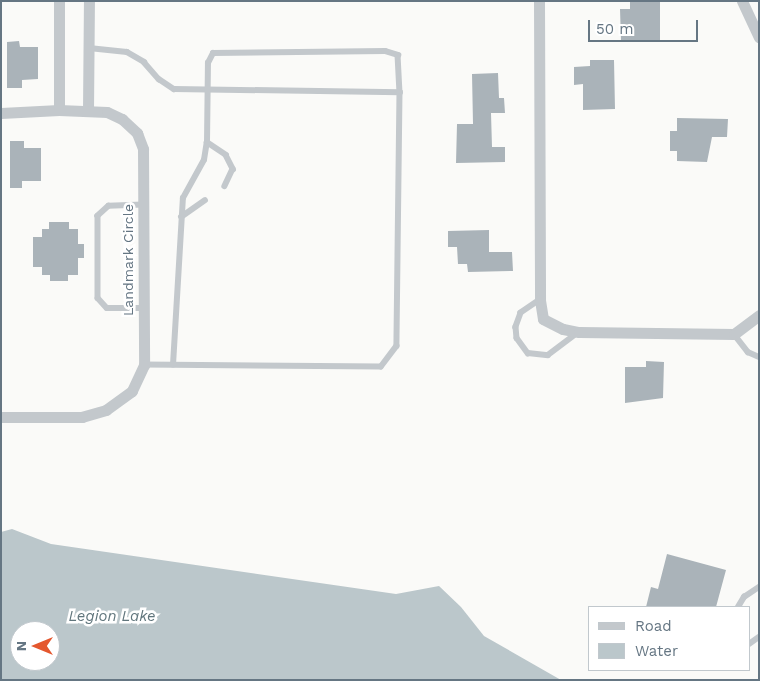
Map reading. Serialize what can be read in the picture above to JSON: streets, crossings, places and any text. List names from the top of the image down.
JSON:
{
  "streets": {
    "street": ["Landmark Circle"]
  },
  "water": ["Legion Lake"],
  "legend": ["Road", "Water"],
  "scale_bar": "50 m",
  "north": "left"
}
